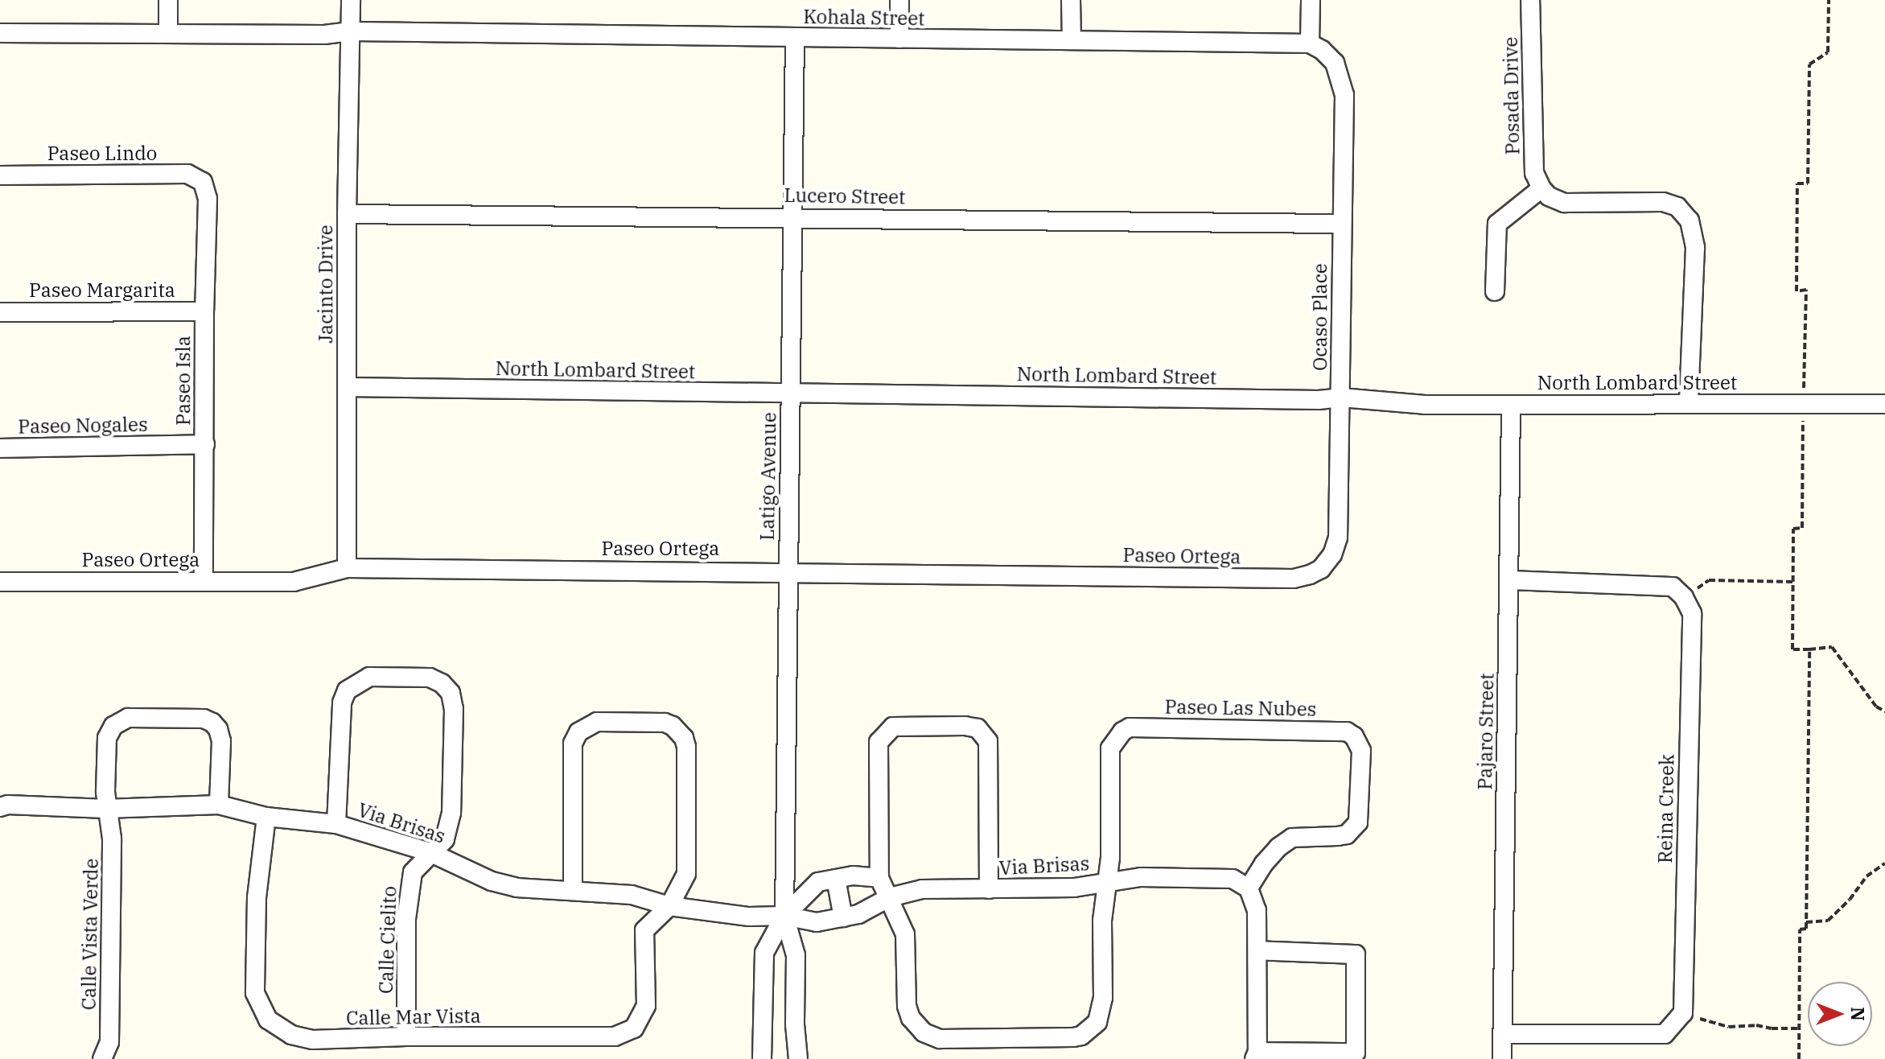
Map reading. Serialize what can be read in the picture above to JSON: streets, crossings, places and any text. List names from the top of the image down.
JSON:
{
  "streets": {
    "street": [
      "Kohala Street",
      "Posada Drive",
      "Paseo Lindo",
      "Lucero Street",
      "Jacinto Drive",
      "Paseo Margarita",
      "Ocaso Place",
      "North Lombard Street",
      "Paseo Isla",
      "Paseo Nogales",
      "Latigo Avenue",
      "Paseo Ortega",
      "Paseo Las Nubes",
      "Pajaro Street",
      "Reina Creek",
      "Via Brisas",
      "Calle Vista Verde",
      "Calle Cielito",
      "Calle Mar Vista"
    ]
  },
  "crossings": [
    ["Kohala Street", "Jacinto Drive"],
    ["Kohala Street", "Ocaso Place"],
    ["Kohala Street", "Latigo Avenue"],
    ["Paseo Lindo", "Paseo Isla"],
    ["Lucero Street", "Jacinto Drive"],
    ["Lucero Street", "Ocaso Place"],
    ["Lucero Street", "Latigo Avenue"],
    ["Jacinto Drive", "North Lombard Street"],
    ["Jacinto Drive", "Paseo Ortega"],
    ["Paseo Margarita", "Paseo Isla"],
    ["Ocaso Place", "North Lombard Street"],
    ["Ocaso Place", "Paseo Ortega"],
    ["North Lombard Street", "Latigo Avenue"],
    ["North Lombard Street", "Pajaro Street"],
    ["Paseo Isla", "Paseo Nogales"],
    ["Paseo Isla", "Paseo Ortega"],
    ["Latigo Avenue", "Paseo Ortega"],
    ["Latigo Avenue", "Via Brisas"],
    ["Paseo Las Nubes", "Via Brisas"],
    ["Via Brisas", "Calle Vista Verde"],
    ["Via Brisas", "Calle Cielito"],
    ["Via Brisas", "Calle Mar Vista"],
    ["Calle Cielito", "Calle Mar Vista"]
  ],
  "north": "right"
}
